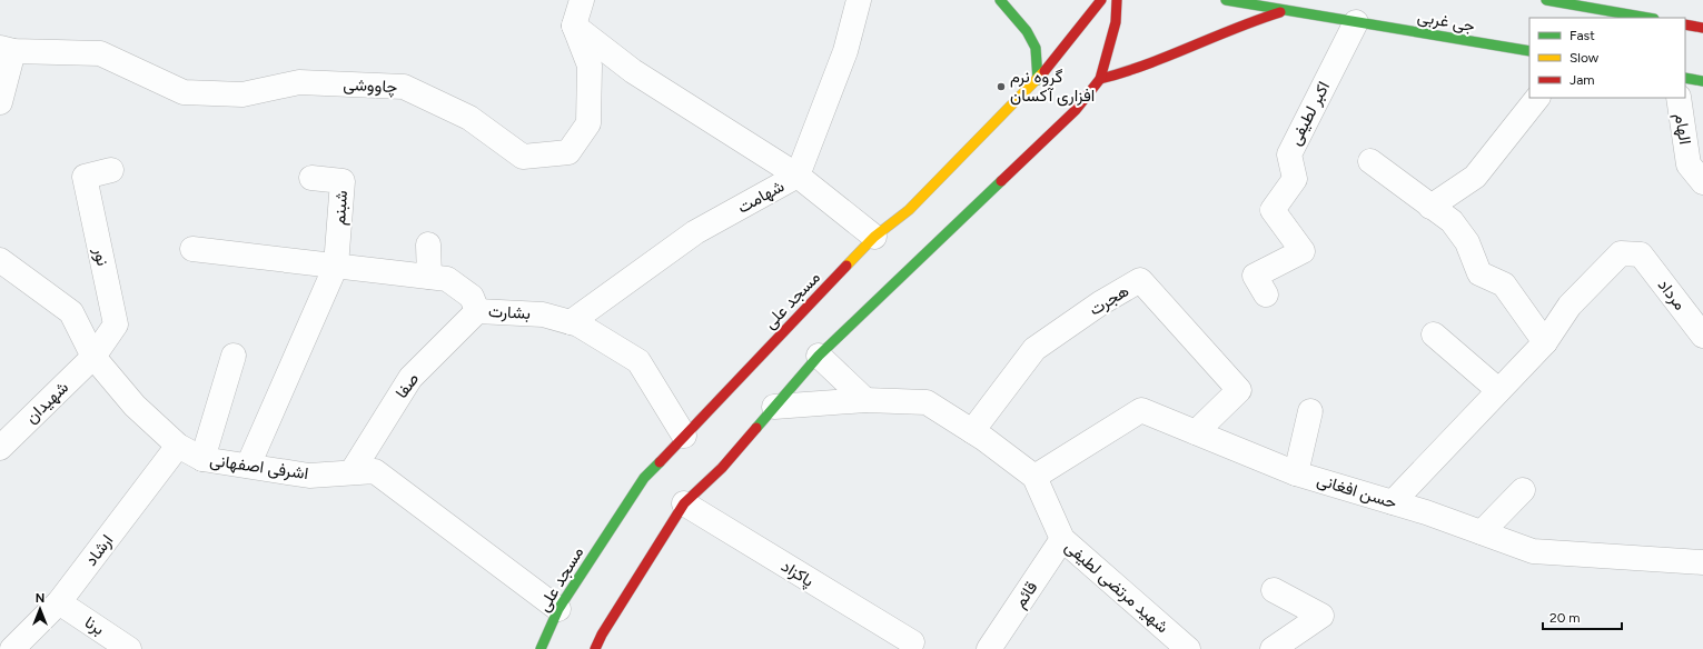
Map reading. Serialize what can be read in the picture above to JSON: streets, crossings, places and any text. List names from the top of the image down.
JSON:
{
  "streets": {
    "main road": ["جی غربی", "مسجد علی"],
    "street": [
      "چاووشی",
      "اکبر لطیفی",
      "الهام",
      "شهامت",
      "شبنم",
      "نور",
      "مرداد",
      "هجرت",
      "بشارت",
      "صفا",
      "شهیدان",
      "اشرفی اصفهانی",
      "حسن افغانی",
      "ارشاد",
      "پاکزاد",
      "شهید مرتضی لطیفی",
      "قائم",
      "برنا"
    ]
  },
  "crossings": [
    ["جی غربی", "اکبر لطیفی"],
    ["شهامت", "بشارت"],
    ["شبنم", "بشارت"],
    ["نور", "شهیدان"],
    ["نور", "اشرفی اصفهانی"],
    ["مسجد علی", "بشارت"],
    ["مسجد علی", "اشرفی اصفهانی"],
    ["هجرت", "حسن افغانی"],
    ["هجرت", "شهید مرتضی لطیفی"],
    ["بشارت", "صفا"],
    ["صفا", "اشرفی اصفهانی"],
    ["شهیدان", "اشرفی اصفهانی"],
    ["اشرفی اصفهانی", "ارشاد"],
    ["حسن افغانی", "شهید مرتضی لطیفی"],
    ["ارشاد", "برنا"],
    ["شهید مرتضی لطیفی", "قائم"]
  ],
  "places": ["گروه نرم افزاری آکسان"],
  "legend": ["Fast", "Slow", "Jam"],
  "scale_bar": "20 m",
  "north": "top"
}
